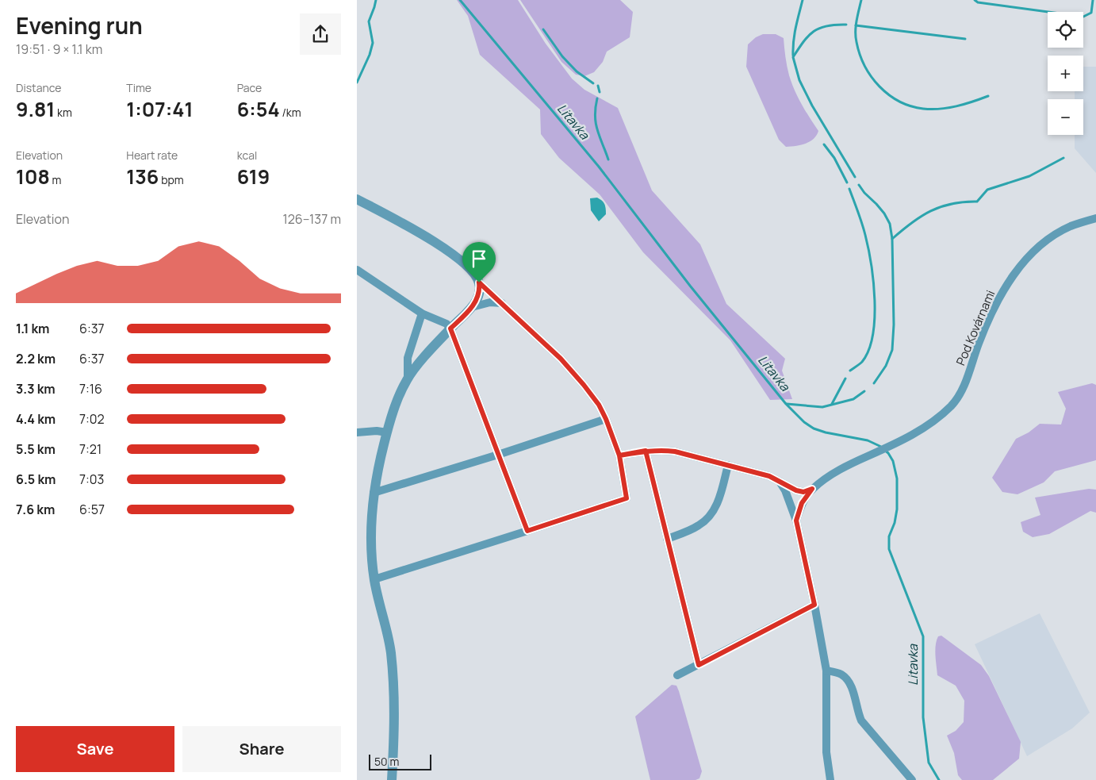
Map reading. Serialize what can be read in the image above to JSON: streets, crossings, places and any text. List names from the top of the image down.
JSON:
{
  "streets": {
    "street": ["Pod Kovárnami"]
  },
  "water": ["Litavka"],
  "scale_bar": "50 m",
  "page": {
    "heading": ["Evening run", "19:51 · 9 × 1.1 km"],
    "map_buttons": ["+", "−"],
    "stats": [
      ["Distance", "9.81 km"],
      ["Time", "1:07:41"],
      ["Pace", "6:54 /km"],
      ["Elevation", "108 m"],
      ["Heart rate", "136 bpm"],
      ["kcal", "619"]
    ],
    "chart": ["Elevation", "126–137 m"],
    "list": [
      {
        "name": "1.1 km",
        "note": "6:37"
      },
      {
        "name": "2.2 km",
        "note": "6:37"
      },
      {
        "name": "3.3 km",
        "note": "7:16"
      },
      {
        "name": "4.4 km",
        "note": "7:02"
      },
      {
        "name": "5.5 km",
        "note": "7:21"
      },
      {
        "name": "6.5 km",
        "note": "7:03"
      },
      {
        "name": "7.6 km",
        "note": "6:57"
      }
    ],
    "buttons": ["Save", "Share"],
    "scale": "50 m"
  }
}
